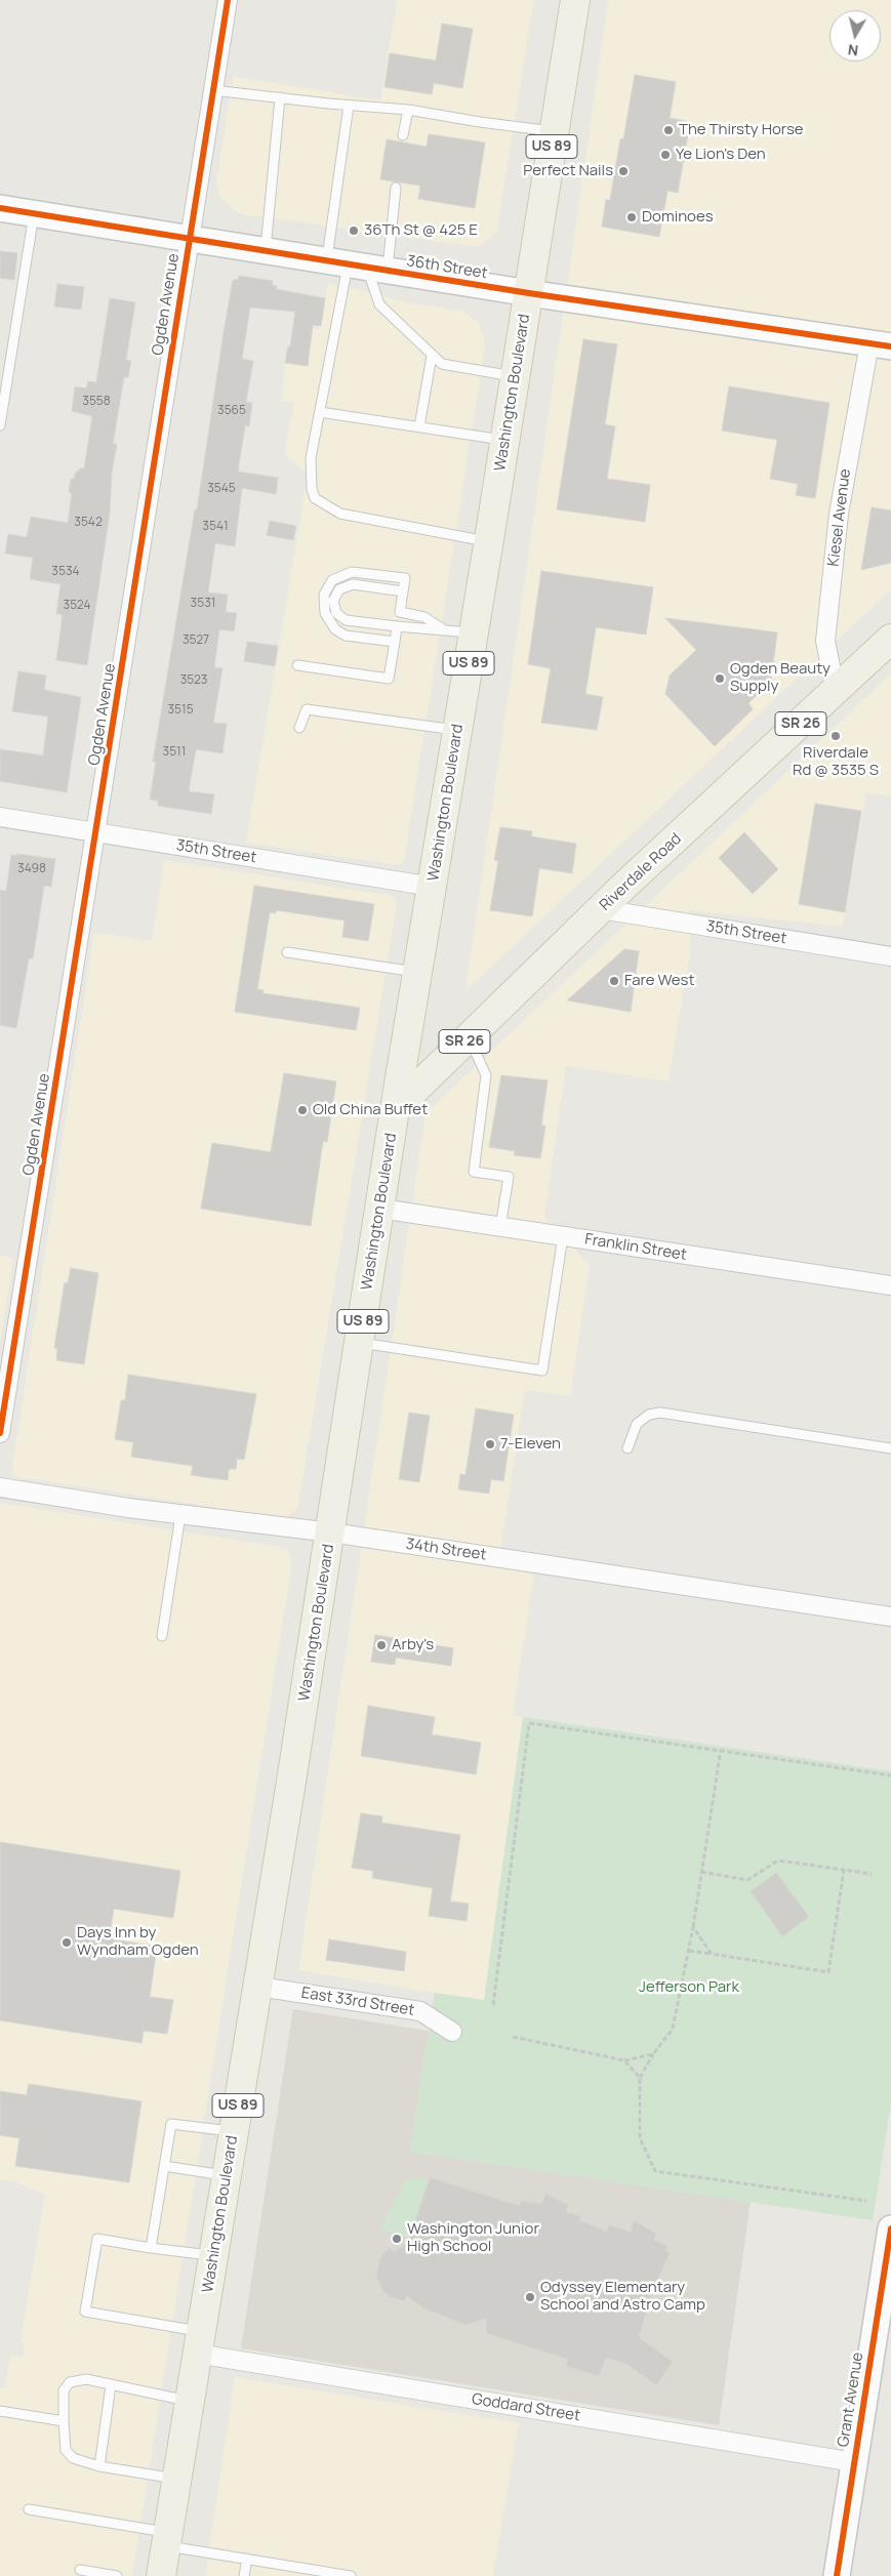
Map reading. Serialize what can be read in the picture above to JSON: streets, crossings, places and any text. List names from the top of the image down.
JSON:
{
  "streets": {
    "main road": [
      "US 89",
      "36th Street",
      "Washington Boulevard",
      "SR 26",
      "Riverdale Road",
      "Grant Avenue"
    ],
    "street": [
      "Ogden Avenue",
      "Kiesel Avenue",
      "35th Street",
      "Franklin Street",
      "34th Street",
      "East 33rd Street",
      "Goddard Street"
    ]
  },
  "crossings": [
    ["36th Street", "Ogden Avenue"],
    ["36th Street", "Washington Boulevard"],
    ["36th Street", "Kiesel Avenue"],
    ["Ogden Avenue", "35th Street"],
    ["Washington Boulevard", "35th Street"],
    ["Washington Boulevard", "Riverdale Road"],
    ["Washington Boulevard", "Franklin Street"],
    ["Washington Boulevard", "34th Street"],
    ["Washington Boulevard", "East 33rd Street"],
    ["Washington Boulevard", "Goddard Street"],
    ["Kiesel Avenue", "Riverdale Road"],
    ["35th Street", "Riverdale Road"],
    ["Grant Avenue", "Goddard Street"]
  ],
  "parks": ["Jefferson Park"],
  "places": [
    "The Thirsty Horse",
    "Ye Lion's Den",
    "Perfect Nails",
    "Dominoes",
    "36Th St @ 425 E",
    "Ogden Beauty Supply",
    "Riverdale Rd @ 3535 S",
    "Fare West",
    "Old China Buffet",
    "7-Eleven",
    "Arby's",
    "Days Inn by Wyndham Ogden",
    "Washington Junior High School",
    "Odyssey Elementary School and Astro Camp"
  ],
  "house_numbers": [
    "3558",
    "3565",
    "3545",
    "3542",
    "3541",
    "3534",
    "3531",
    "3524",
    "3527",
    "3523",
    "3515",
    "3511",
    "3498"
  ],
  "north": "bottom"
}
